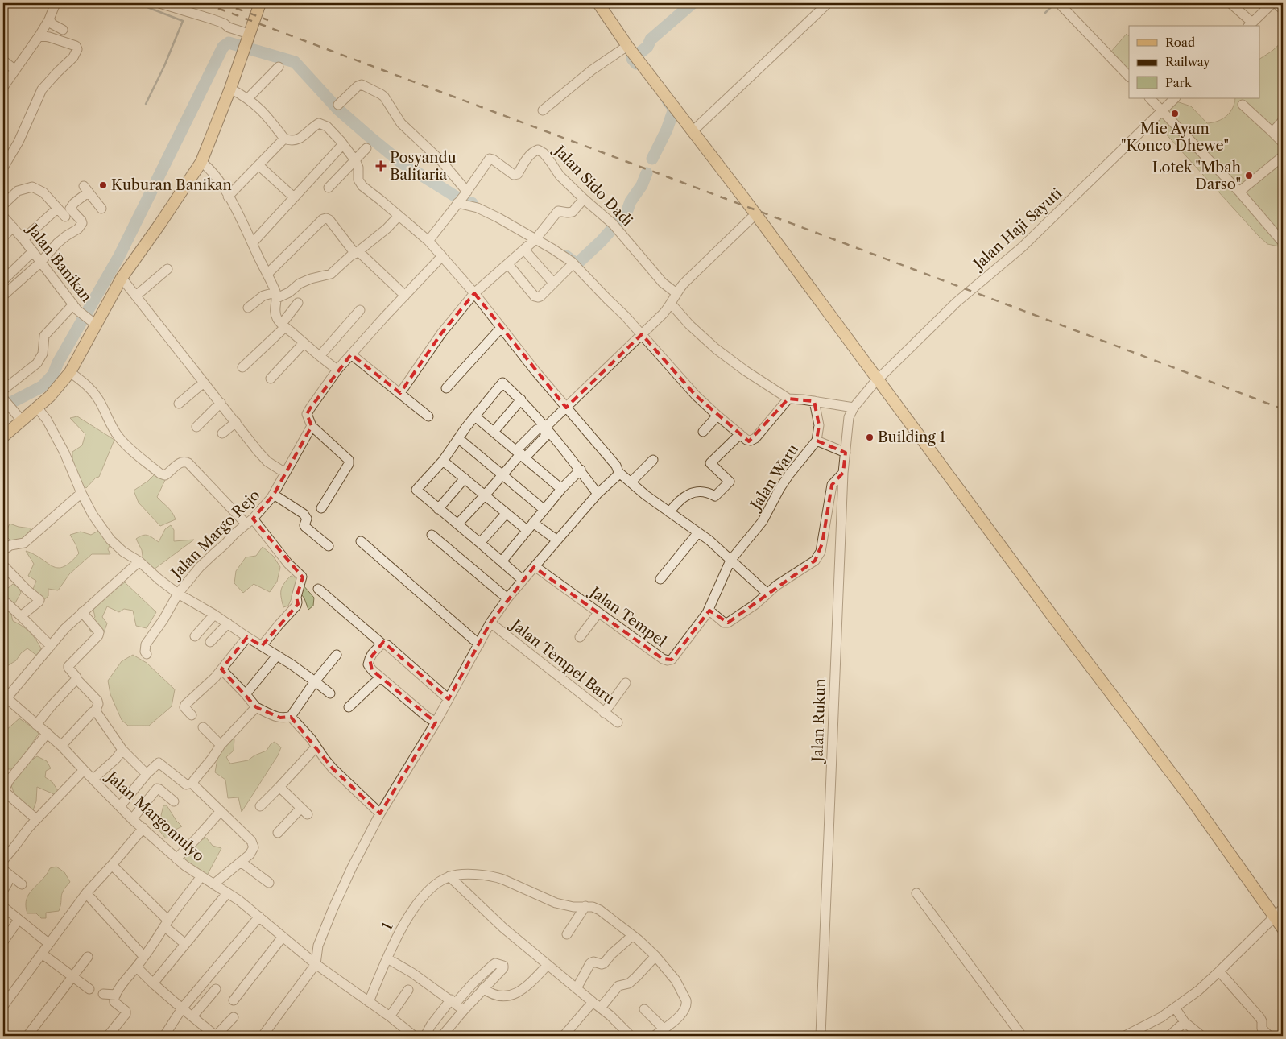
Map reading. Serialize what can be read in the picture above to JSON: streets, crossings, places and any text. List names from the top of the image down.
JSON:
{
  "streets": {
    "street": [
      "Jalan Sido Dadi",
      "Jalan Haji Sayuti",
      "Jalan Banikan",
      "Jalan Waru",
      "Jalan Margo Rejo",
      "Jalan Tempel",
      "Jalan Tempel Baru",
      "Jalan Rukun",
      "Jalan Margomulyo",
      "1"
    ]
  },
  "crossings": [
    ["Jalan Haji Sayuti", "Jalan Rukun"],
    ["Jalan Waru", "Jalan Tempel"],
    ["Jalan Margomulyo", "1"]
  ],
  "places": {
    "other": [
      "Mie Ayam \"Konco Dhewe\"",
      "Lotek \"Mbah Darso\"",
      "Kuburan Banikan",
      "Building 1"
    ],
    "health": ["Posyandu Balitaria"]
  },
  "legend": ["Road", "Railway", "Park"]
}
